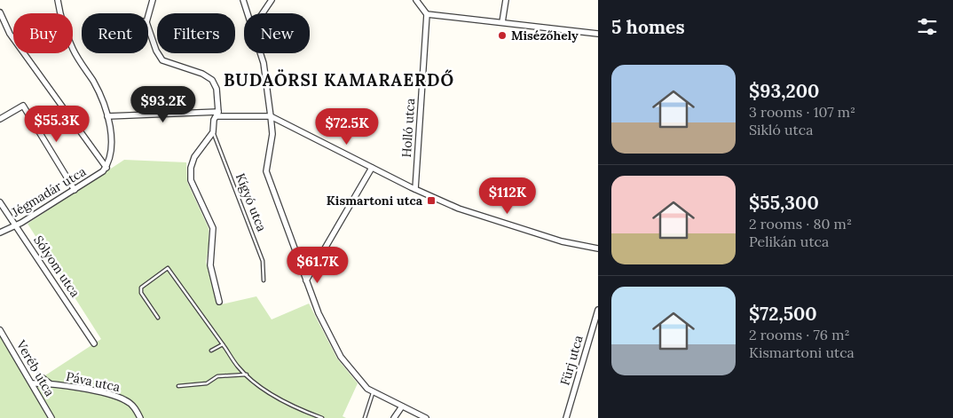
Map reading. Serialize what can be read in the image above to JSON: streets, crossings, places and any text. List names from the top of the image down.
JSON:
{
  "streets": {
    "street": [
      "Holló utca",
      "Jégmadár utca",
      "Sólyom utca",
      "Fürj utca",
      "Veréb utca",
      "Páva utca"
    ],
    "lane": ["Kígyó utca"]
  },
  "crossings": [
    ["Jégmadár utca", "Sólyom utca"],
    ["Veréb utca", "Páva utca"]
  ],
  "districts": ["BUDAÖRSI KAMARAERDŐ"],
  "places": {
    "other": ["Misézőhely"],
    "transit": ["Kismartoni utca"]
  },
  "page": {
    "heading": "5 homes",
    "chip": [
      "Buy",
      "Rent",
      "Filters",
      "New"
    ],
    "list": [
      {
        "name": "$93,200",
        "note": "3 rooms · 107 m² · Sikló utca"
      },
      {
        "name": "$55,300",
        "note": "2 rooms · 80 m² · Pelikán utca"
      },
      {
        "name": "$72,500",
        "note": "2 rooms · 76 m² · Kismartoni utca"
      }
    ],
    "price": [
      "$93.2K",
      "$55.3K",
      "$72.5K",
      "$112K",
      "$61.7K"
    ]
  }
}
